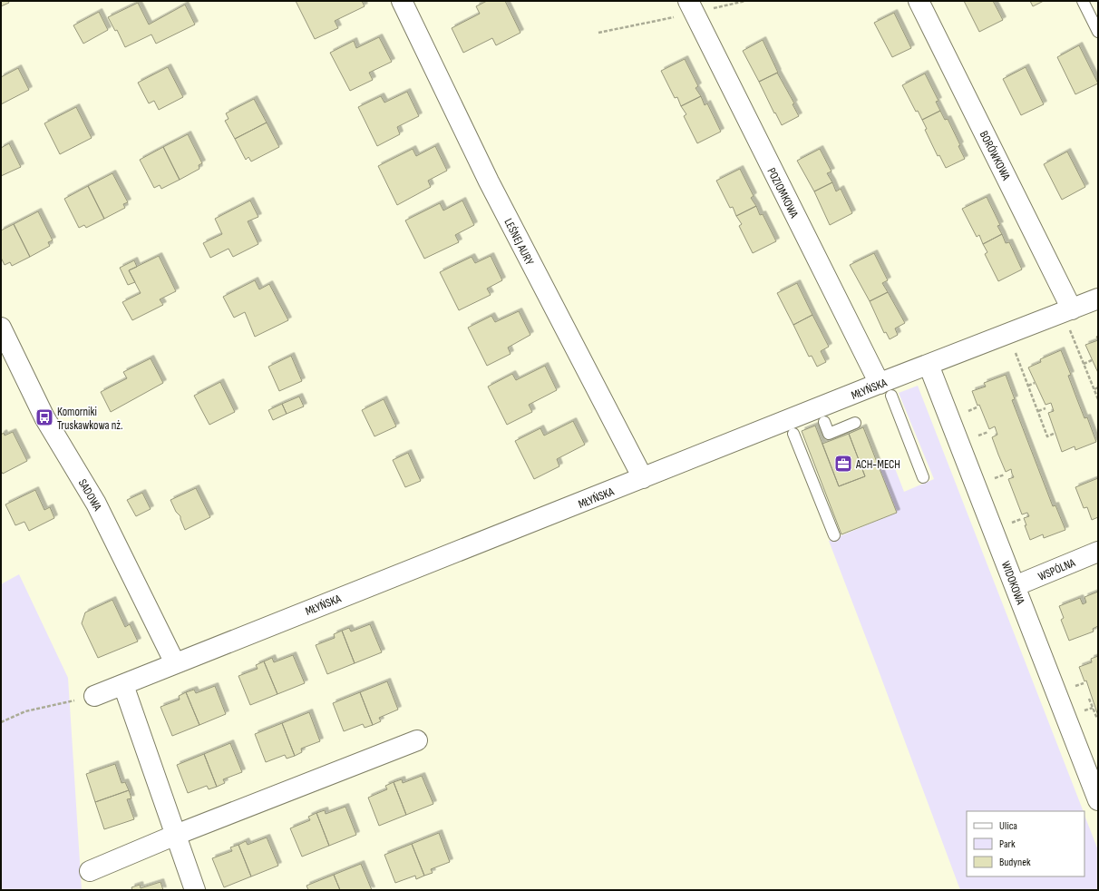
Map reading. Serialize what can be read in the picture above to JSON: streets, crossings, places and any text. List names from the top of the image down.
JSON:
{
  "streets": {
    "street": [
      "BORÓWKOWA",
      "POZIOMKOWA",
      "LEŚNEJ AURY",
      "MŁYŃSKA",
      "SADOWA",
      "WSPÓLNA",
      "WIDOKOWA"
    ]
  },
  "crossings": [
    ["BORÓWKOWA", "MŁYŃSKA"],
    ["POZIOMKOWA", "MŁYŃSKA"],
    ["LEŚNEJ AURY", "MŁYŃSKA"],
    ["MŁYŃSKA", "SADOWA"],
    ["MŁYŃSKA", "WIDOKOWA"],
    ["WSPÓLNA", "WIDOKOWA"]
  ],
  "places": {
    "bus stop": ["Komorniki Truskawkowa nż."],
    "office": ["ACH-MECH"]
  },
  "legend": ["Ulica", "Park", "Budynek"]
}
